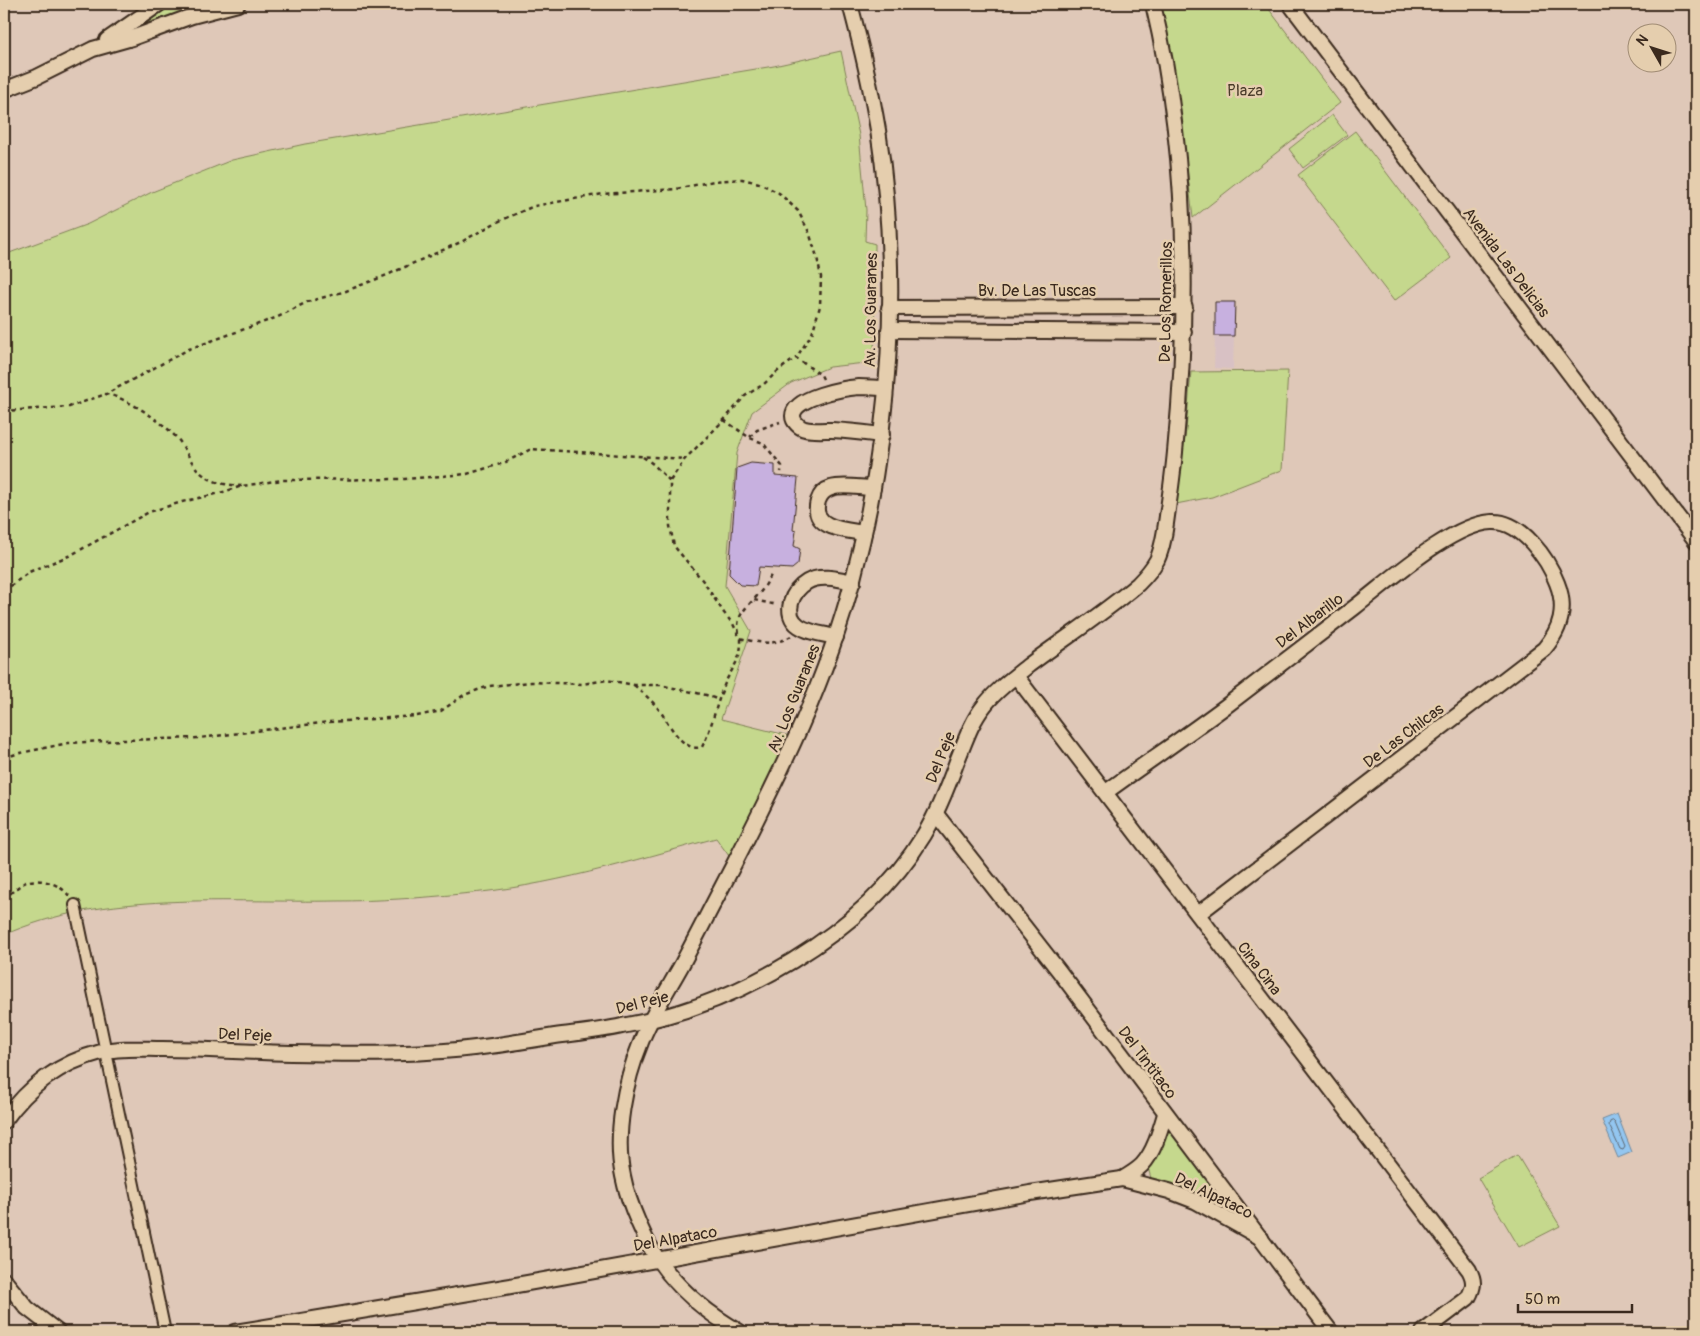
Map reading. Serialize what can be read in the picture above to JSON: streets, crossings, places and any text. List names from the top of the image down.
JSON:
{
  "streets": {
    "street": [
      "Avenida Las Delicias",
      "Bv. De Las Tuscas",
      "De Los Romerillos",
      "Av. Los Guaranes",
      "Del Albarillo",
      "De Las Chilcas",
      "Del Peje",
      "Cina Cina",
      "Del Tintitaco",
      "Del Alpataco"
    ]
  },
  "crossings": [
    ["Bv. De Las Tuscas", "De Los Romerillos"],
    ["Bv. De Las Tuscas", "Av. Los Guaranes"],
    ["De Los Romerillos", "Del Peje"],
    ["Av. Los Guaranes", "Del Peje"],
    ["Av. Los Guaranes", "Del Alpataco"],
    ["Del Albarillo", "De Las Chilcas"],
    ["Del Albarillo", "Cina Cina"],
    ["De Las Chilcas", "Cina Cina"],
    ["Del Peje", "Cina Cina"],
    ["Del Peje", "Del Tintitaco"],
    ["Del Tintitaco", "Del Alpataco"]
  ],
  "parks": ["Plaza"],
  "scale_bar": "50 m",
  "north": "top left"
}
